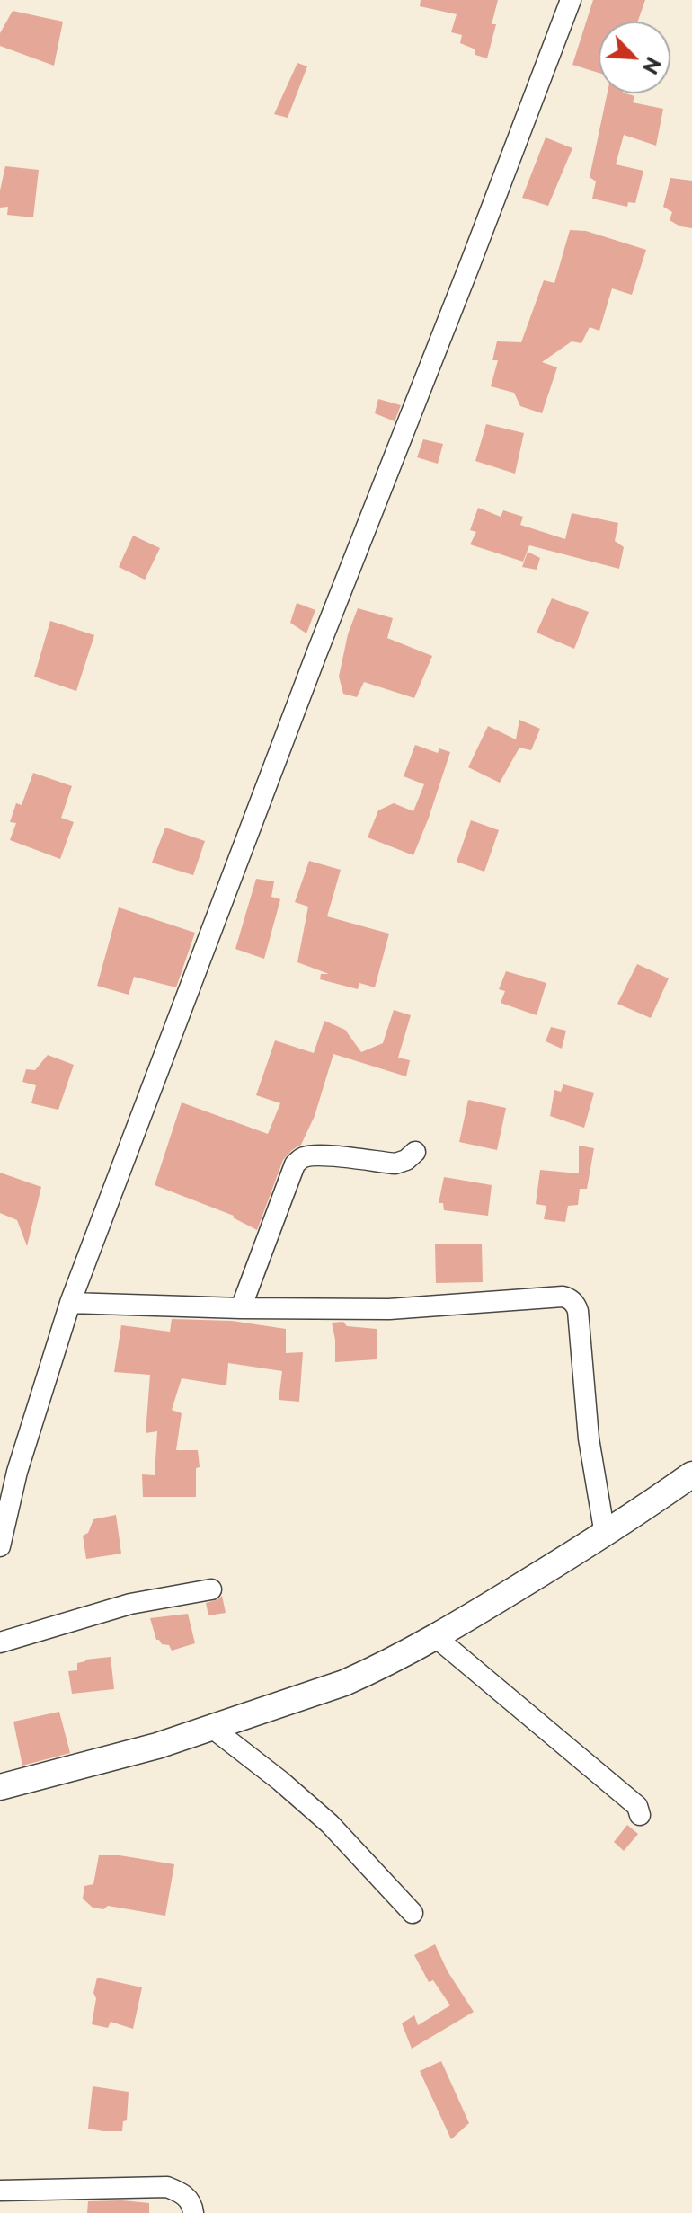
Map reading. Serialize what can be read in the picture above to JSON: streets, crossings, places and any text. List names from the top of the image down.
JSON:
{
  "north": "bottom right"
}
